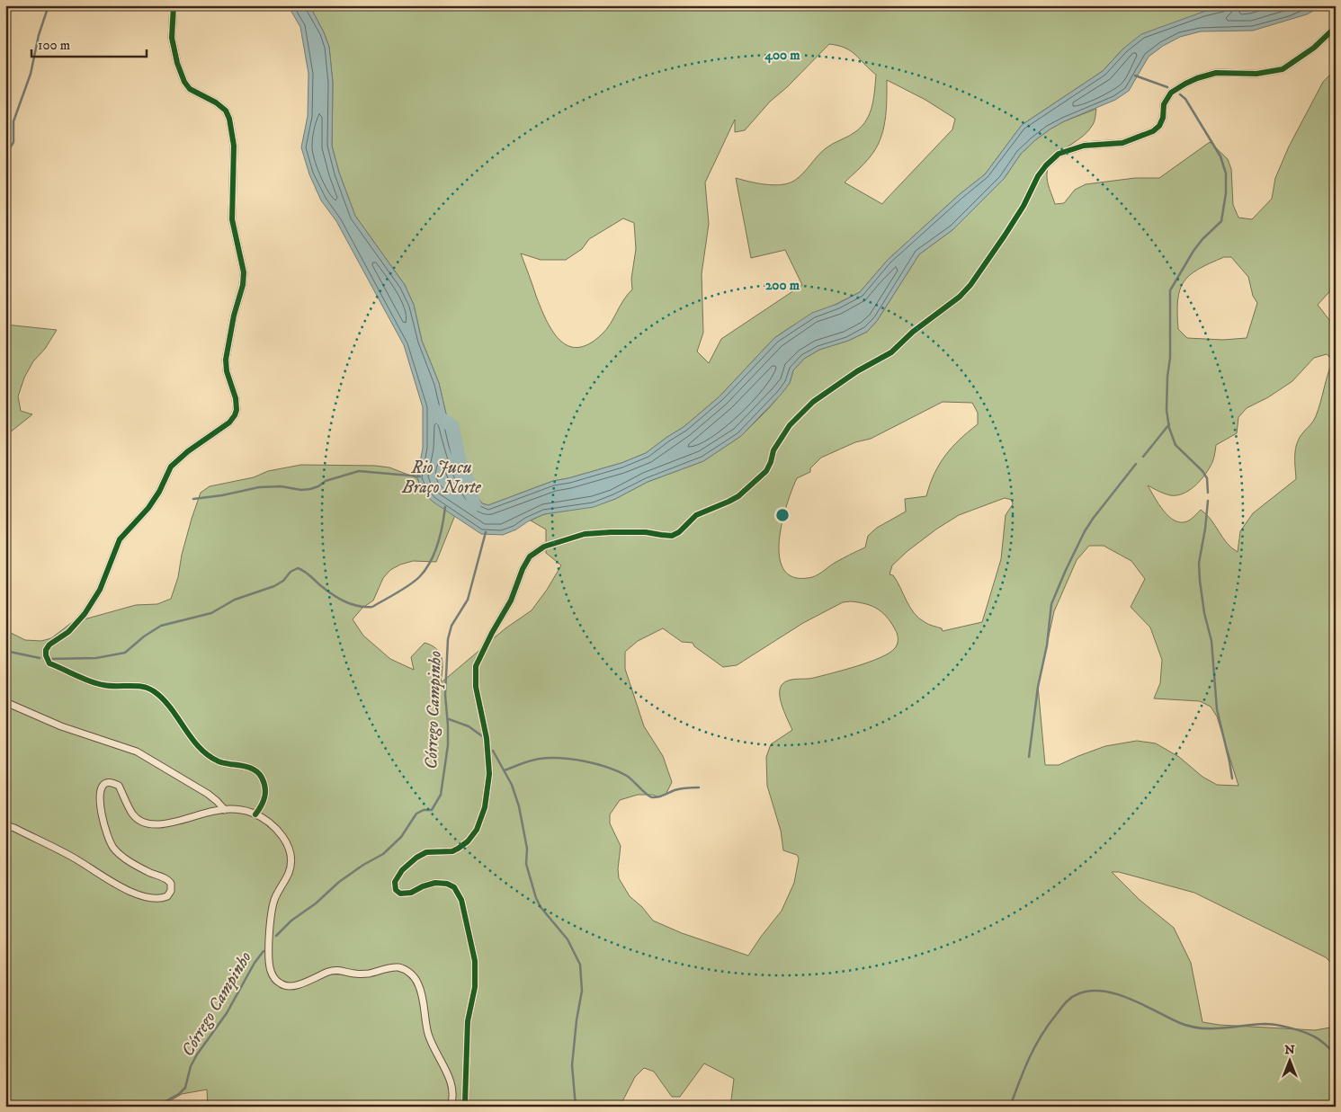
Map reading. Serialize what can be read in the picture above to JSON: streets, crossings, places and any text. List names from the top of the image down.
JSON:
{
  "water": ["Rio Jucu Braço Norte", "Córrego Campinho"],
  "scale_bar": "100 m",
  "north": "top",
  "rings": ["400 m", "200 m"]
}
